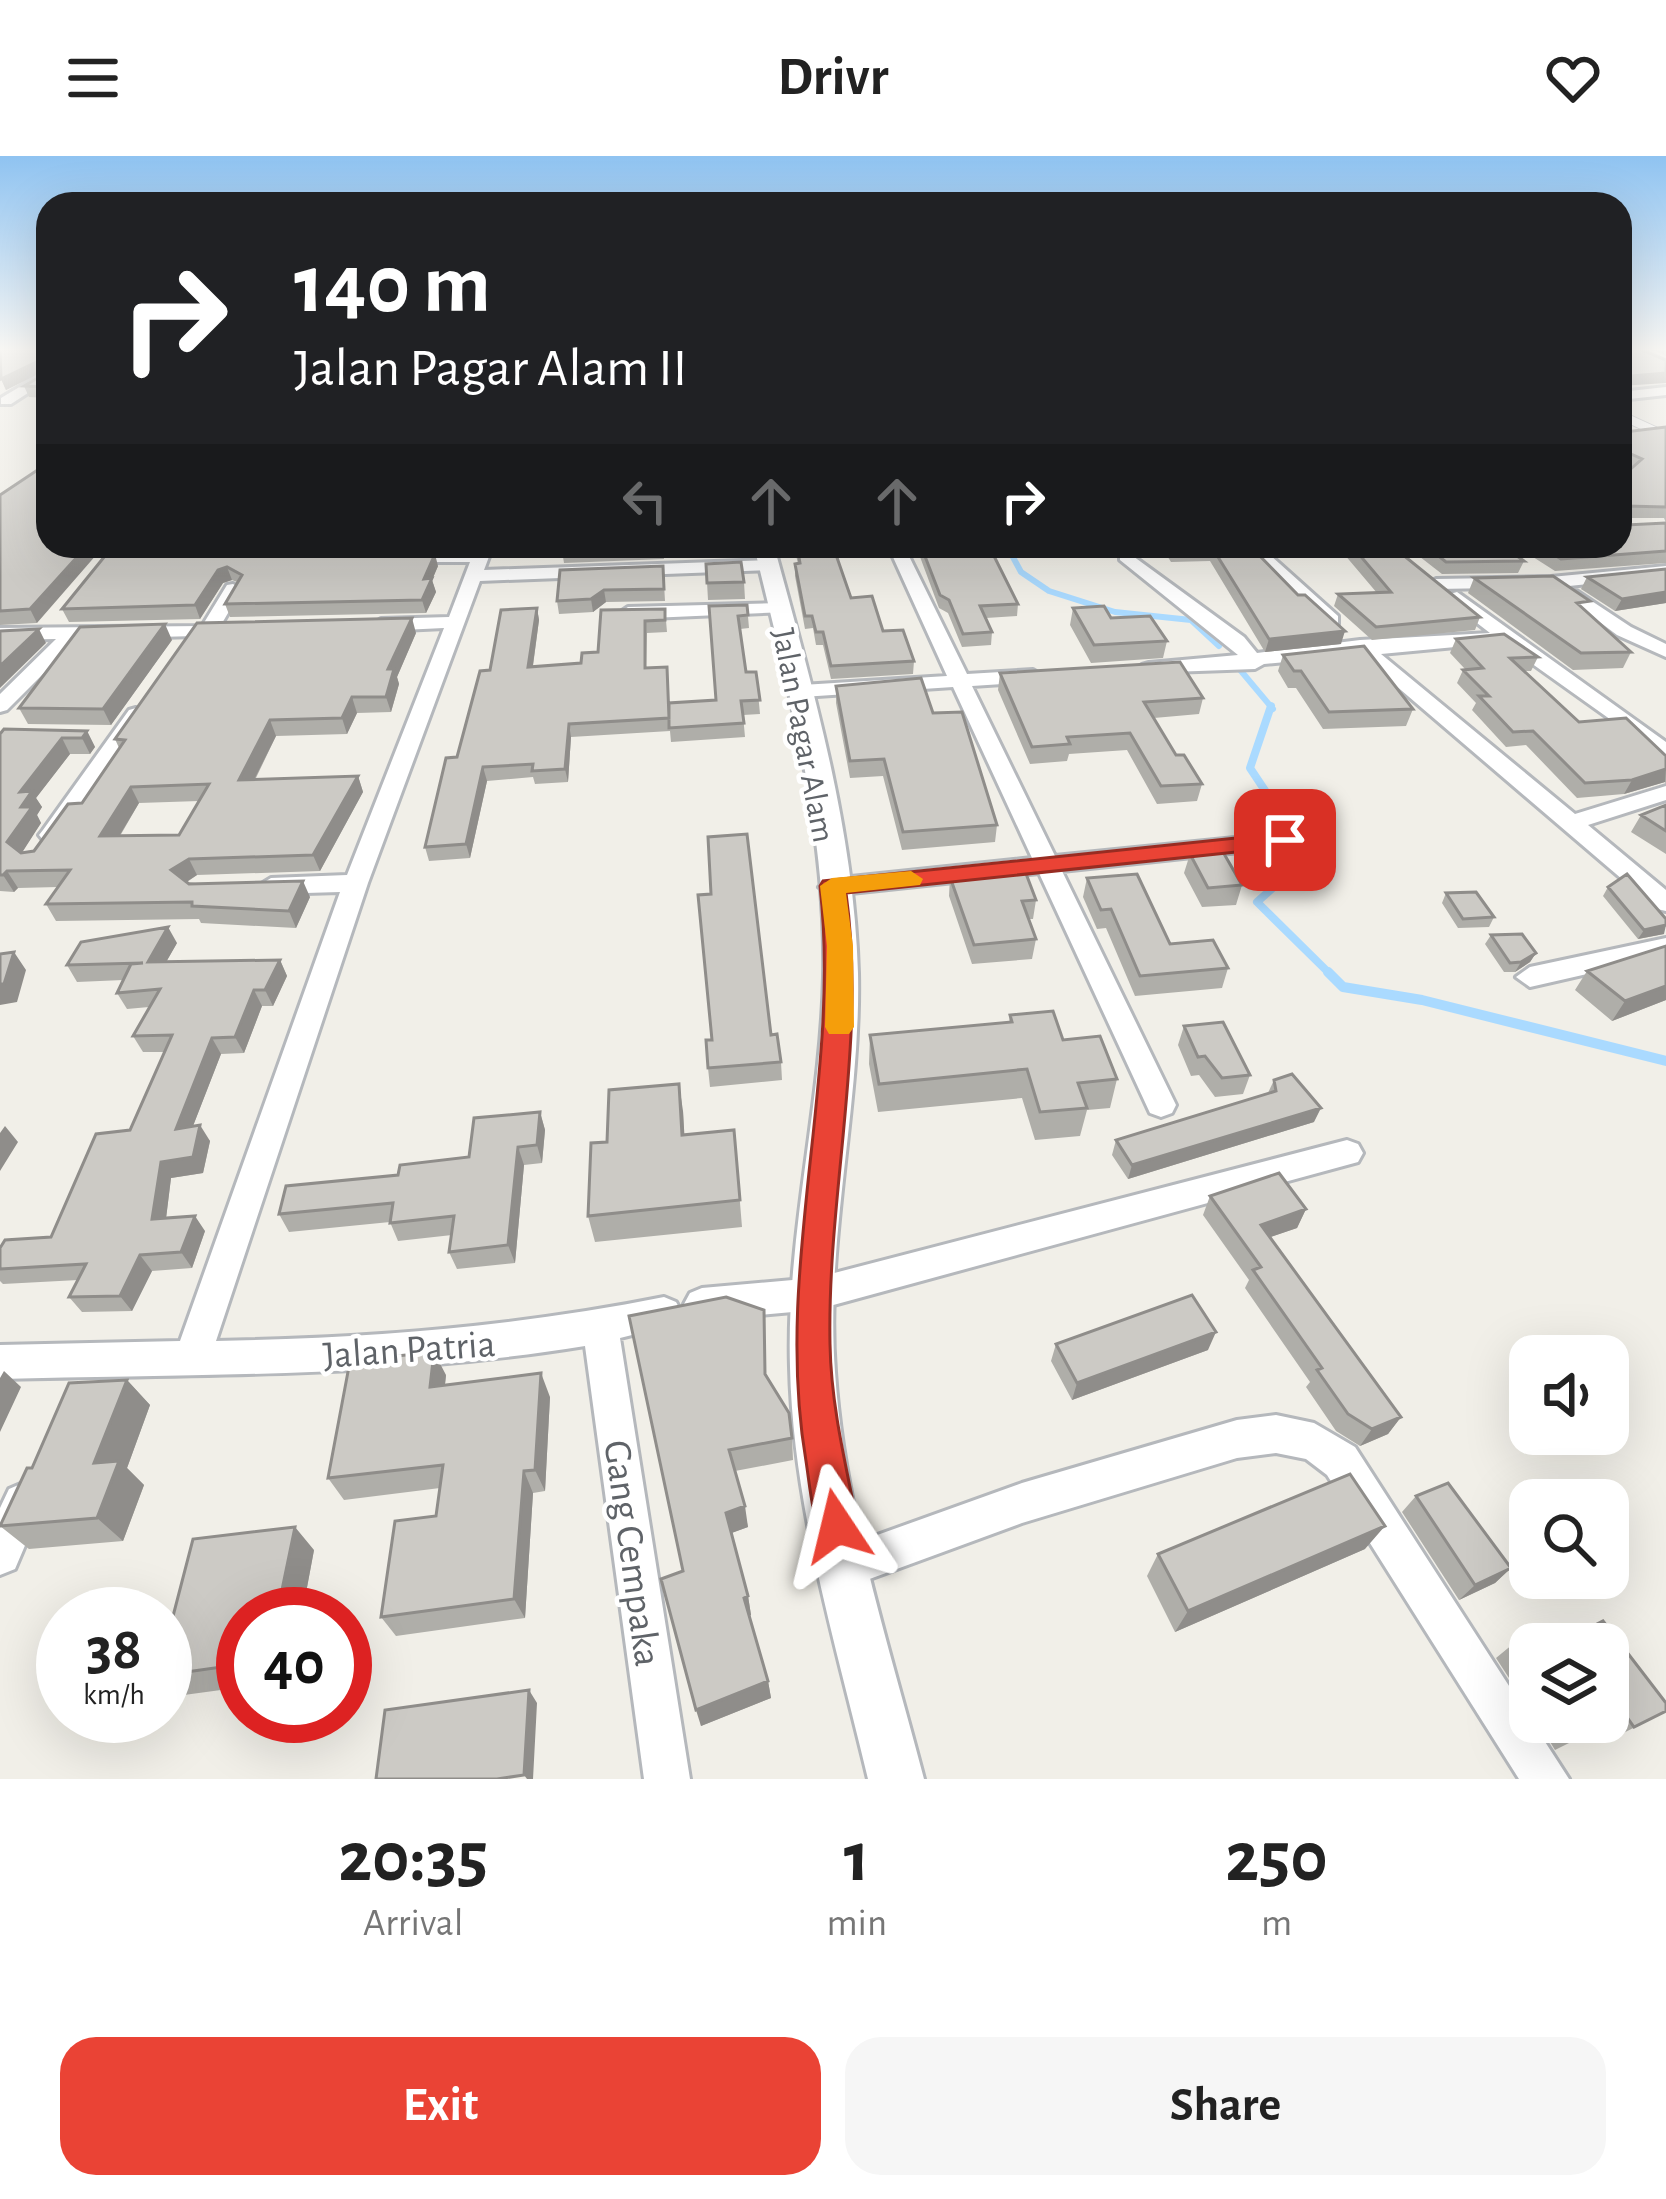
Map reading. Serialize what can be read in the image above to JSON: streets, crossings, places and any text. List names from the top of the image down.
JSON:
{
  "streets": {
    "street": ["Jalan Pagar Alam", "Jalan Patria", "Gang Cempaka"]
  },
  "crossings": [
    ["Jalan Pagar Alam", "Jalan Patria"],
    ["Jalan Patria", "Gang Cempaka"]
  ],
  "page": {
    "header": "Drivr",
    "turn": ["140 m", "Jalan Pagar Alam II"],
    "speed": "38 km/h",
    "limit": "40",
    "eta": [
      "20:35",
      "Arrival",
      "1",
      "min",
      "250",
      "m"
    ],
    "buttons": ["Exit", "Share"]
  }
}
